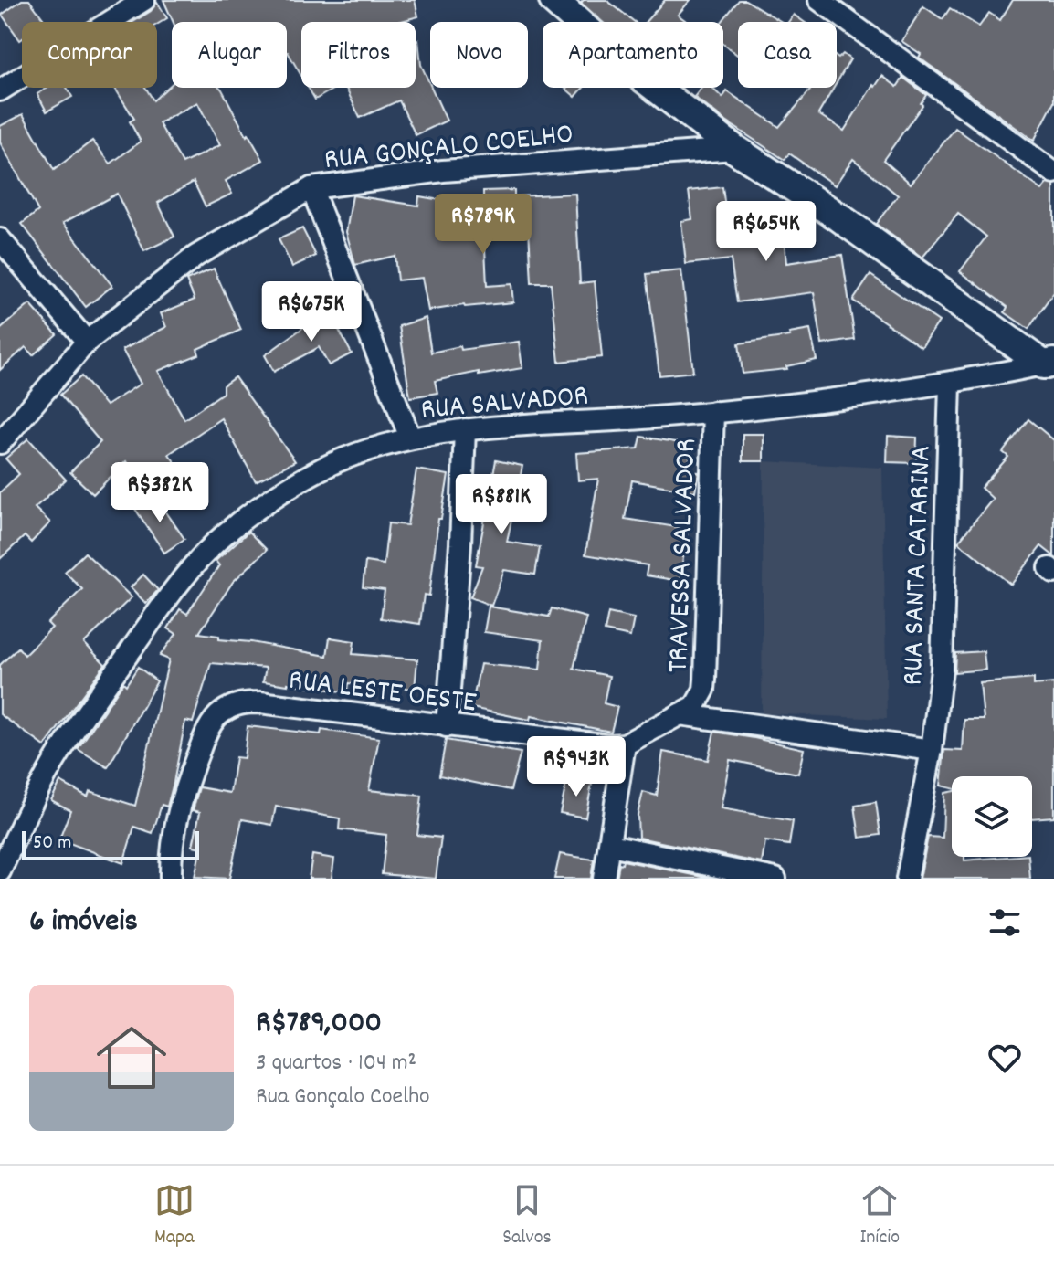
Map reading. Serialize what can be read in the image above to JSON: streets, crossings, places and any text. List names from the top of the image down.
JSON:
{
  "streets": {
    "street": [
      "RUA GONÇALO COELHO",
      "RUA SALVADOR",
      "TRAVESSA SALVADOR",
      "RUA SANTA CATARINA",
      "RUA LESTE OESTE"
    ]
  },
  "crossings": [
    ["RUA SALVADOR", "TRAVESSA SALVADOR"],
    ["RUA SALVADOR", "RUA SANTA CATARINA"],
    ["TRAVESSA SALVADOR", "RUA LESTE OESTE"]
  ],
  "scale_bar": "50 m",
  "page": {
    "chip": [
      "Comprar",
      "Alugar",
      "Filtros",
      "Novo",
      "Apartamento",
      "Casa"
    ],
    "price": [
      "R$789K",
      "R$654K",
      "R$675K",
      "R$382K",
      "R$881K",
      "R$943K"
    ],
    "scale": "50 m",
    "heading": "6 imóveis",
    "list": [
      {
        "name": "R$789,000",
        "note": "3 quartos · 104 m² · Rua Gonçalo Coelho"
      }
    ],
    "tabs": ["Mapa", "Salvos", "Início"]
  }
}
